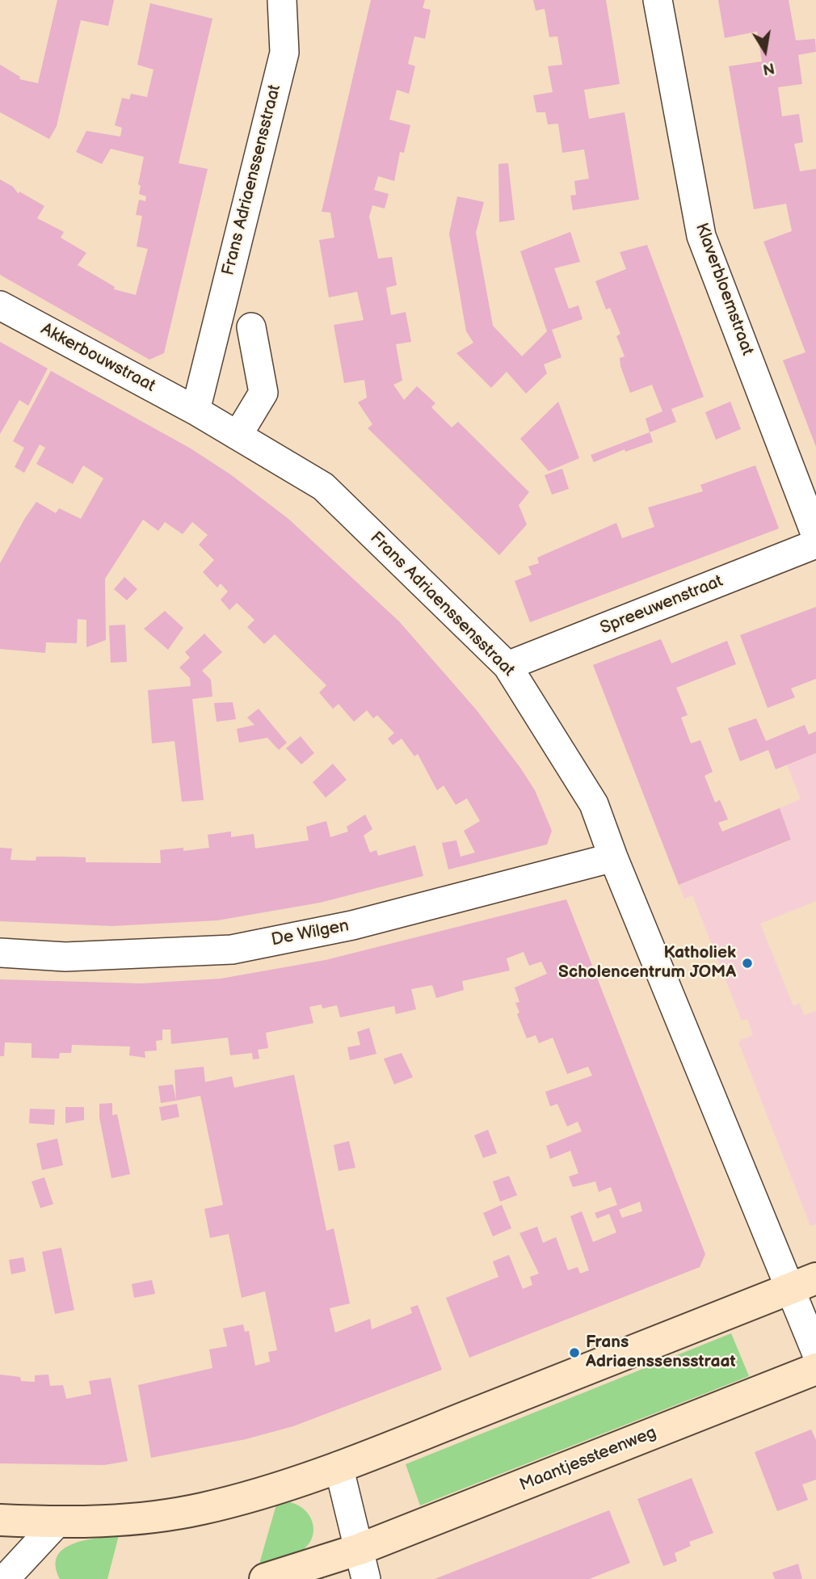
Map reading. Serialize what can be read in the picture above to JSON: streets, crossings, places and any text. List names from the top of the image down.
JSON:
{
  "streets": {
    "street": [
      "Frans Adriaenssensstraat",
      "Klaverbloemstraat",
      "Akkerbouwstraat",
      "Spreeuwenstraat",
      "De Wilgen",
      "Maantjessteenweg"
    ]
  },
  "crossings": [
    ["Frans Adriaenssensstraat", "Akkerbouwstraat"],
    ["Frans Adriaenssensstraat", "Spreeuwenstraat"],
    ["Frans Adriaenssensstraat", "De Wilgen"]
  ],
  "places": ["Katholiek Scholencentrum JOMA", "Frans Adriaenssensstraat"],
  "north": "bottom"
}
